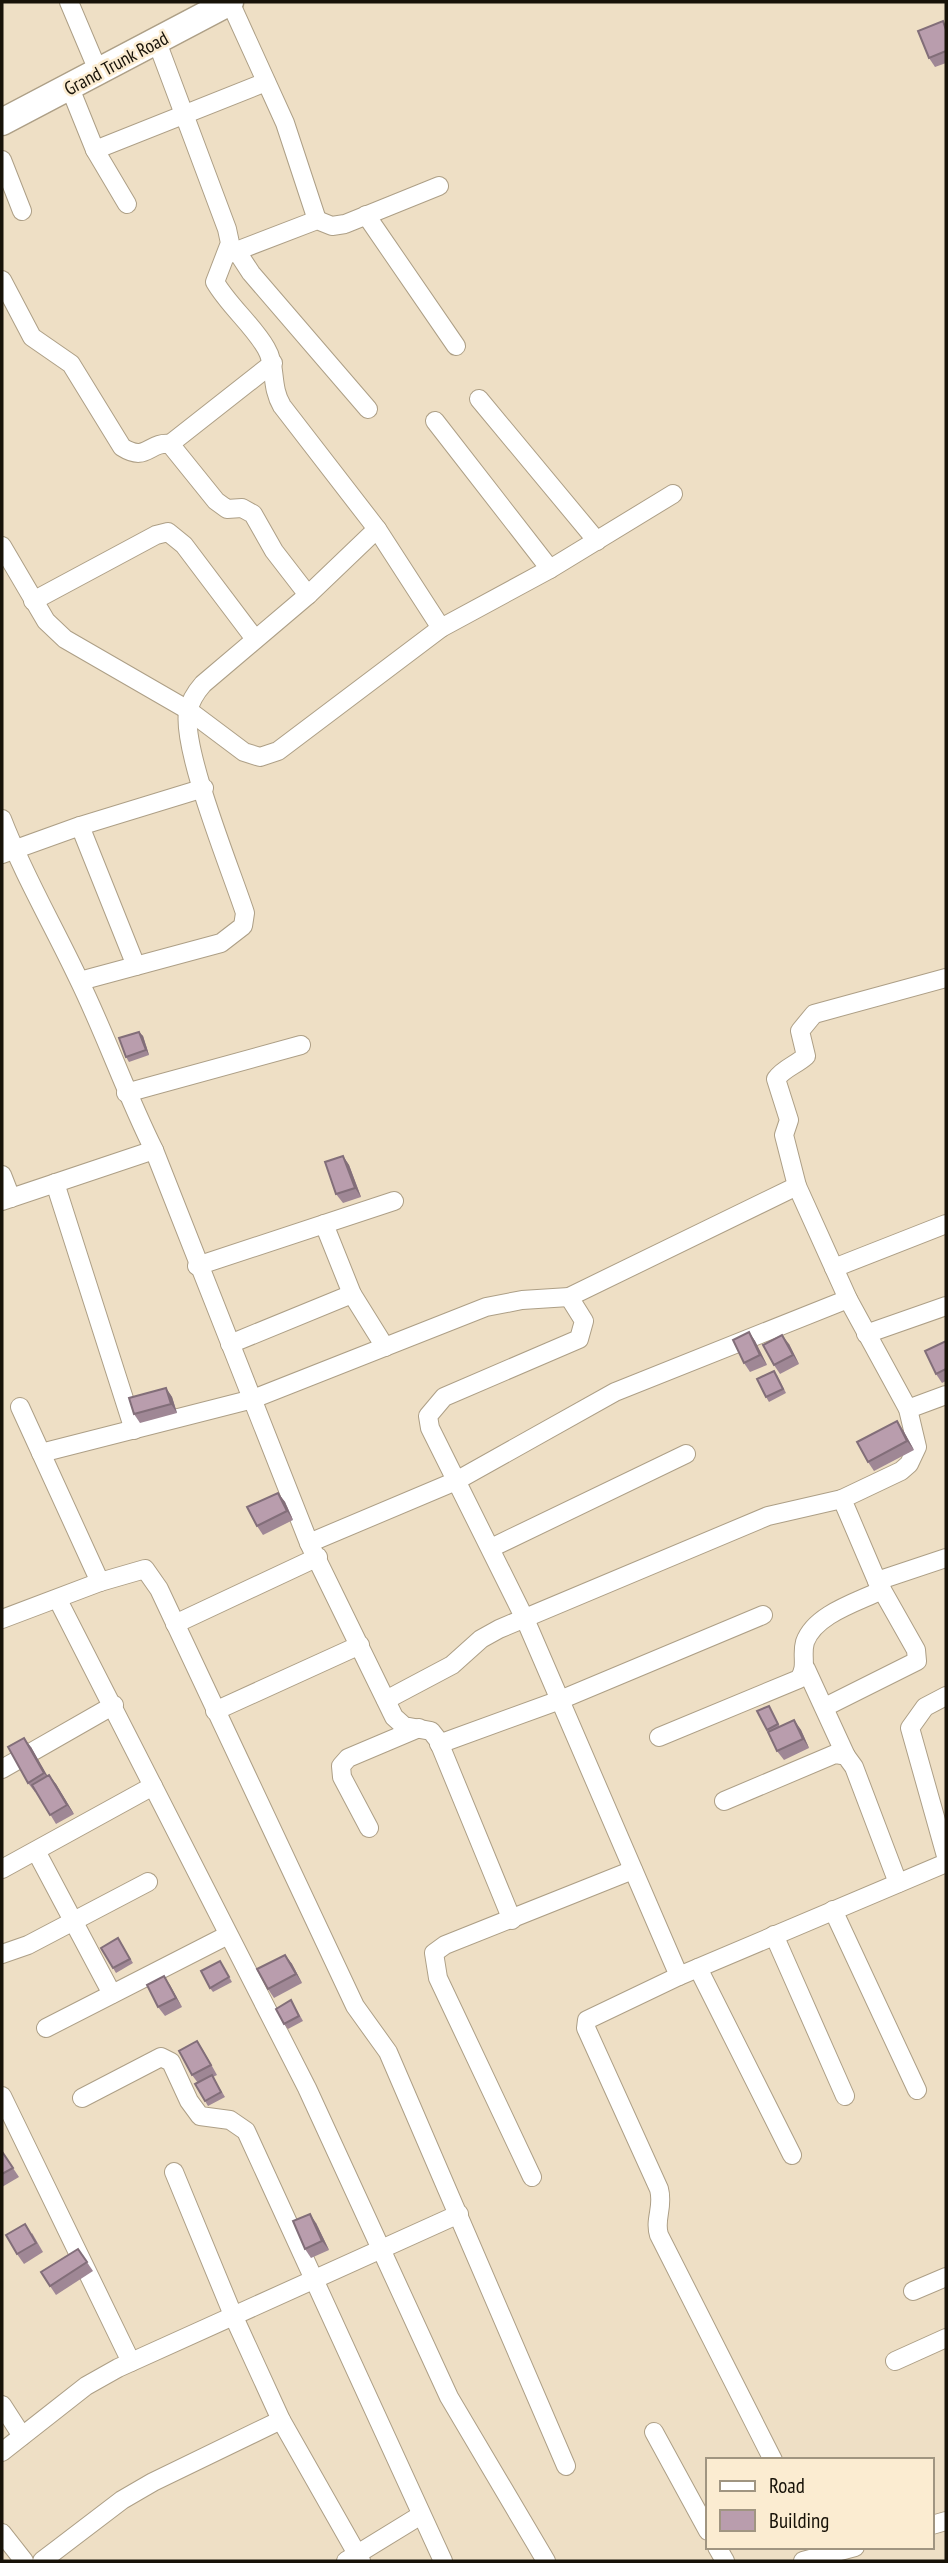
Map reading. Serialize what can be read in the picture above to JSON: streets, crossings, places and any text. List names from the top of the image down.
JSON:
{
  "streets": {
    "main road": ["Grand Trunk Road"]
  },
  "legend": ["Road", "Building"]
}
